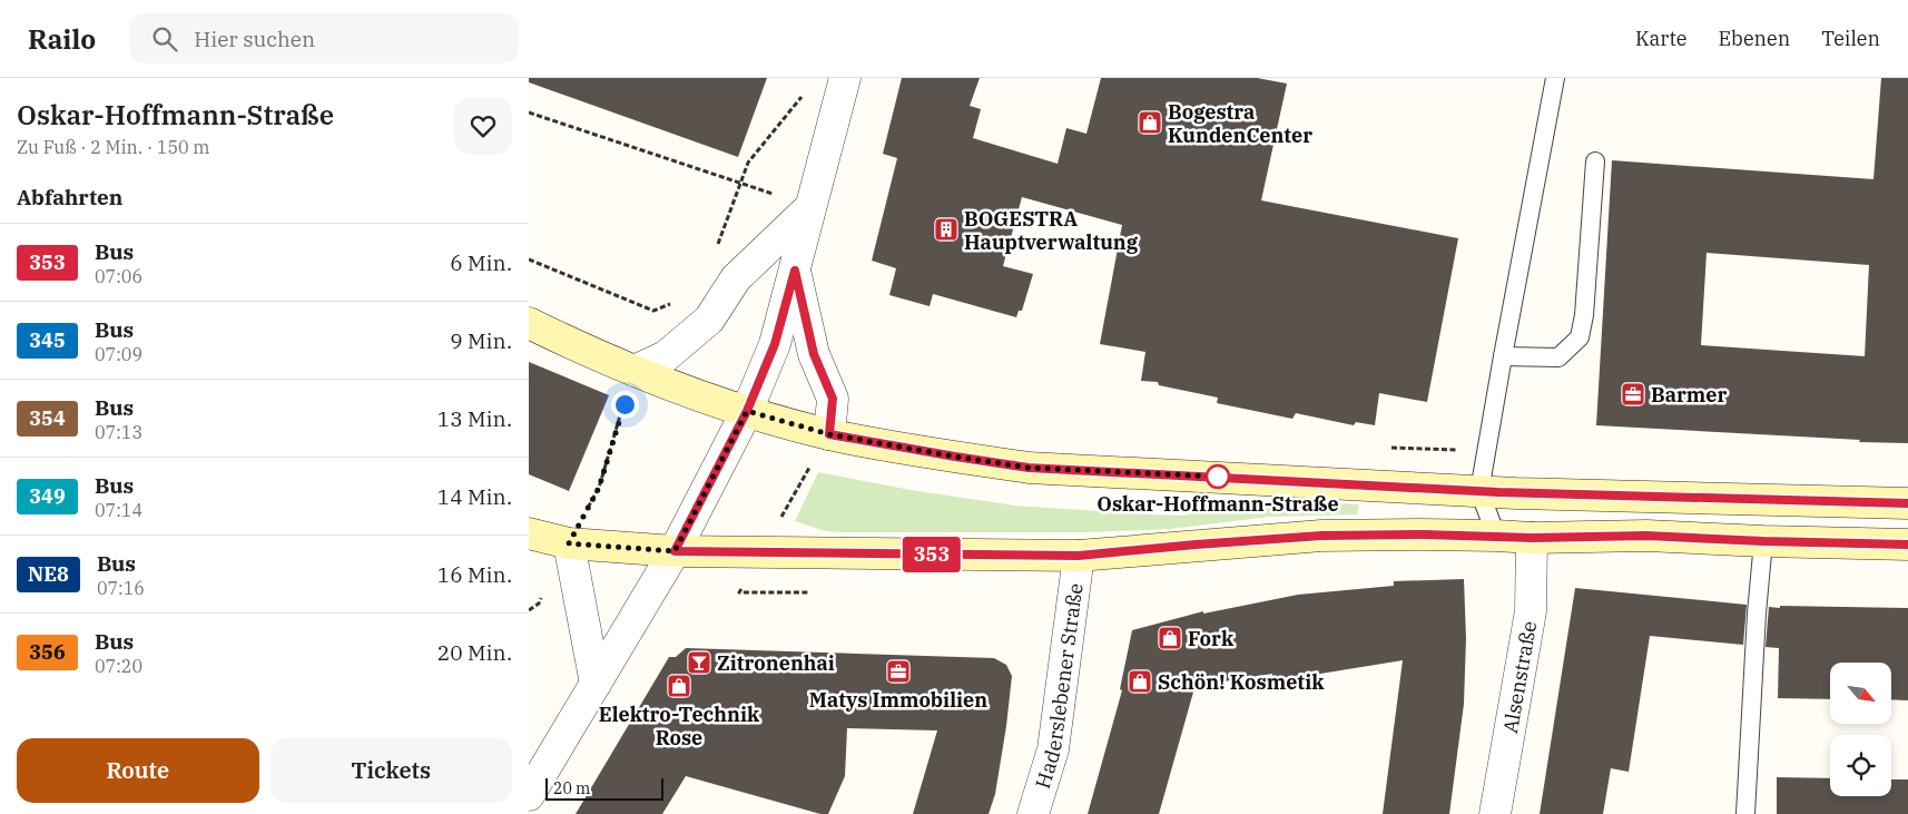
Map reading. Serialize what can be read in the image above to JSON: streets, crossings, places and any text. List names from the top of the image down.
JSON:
{
  "streets": {
    "street": ["Alsenstraße", "Haderslebener Straße"]
  },
  "places": {
    "shop": [
      "Bogestra KundenCenter",
      "Fork",
      "Schön! Kosmetik",
      "Elektro-Technik Rose"
    ],
    "building": ["BOGESTRA Hauptverwaltung"],
    "office": ["Barmer", "Matys Immobilien"],
    "other": ["Oskar-Hoffmann-Straße"],
    "bar": ["Zitronenhai"]
  },
  "lines": ["bus line 353"],
  "scale_bar": "20 m",
  "north": "bottom right",
  "page": {
    "header": "Railo",
    "search": "Hier suchen",
    "nav": ["Karte", "Ebenen", "Teilen"],
    "heading": [
      ["Oskar-Hoffmann-Straße", "Zu Fuß · 2 Min. · 150 m"],
      "Abfahrten"
    ],
    "on_map": "353",
    "list": [
      {
        "mark": "353",
        "name": "Bus",
        "note": "07:06",
        "value": "6 Min."
      },
      {
        "mark": "345",
        "name": "Bus",
        "note": "07:09",
        "value": "9 Min."
      },
      {
        "mark": "354",
        "name": "Bus",
        "note": "07:13",
        "value": "13 Min."
      },
      {
        "mark": "349",
        "name": "Bus",
        "note": "07:14",
        "value": "14 Min."
      },
      {
        "mark": "NE8",
        "name": "Bus",
        "note": "07:16",
        "value": "16 Min."
      },
      {
        "mark": "356",
        "name": "Bus",
        "note": "07:20",
        "value": "20 Min."
      }
    ],
    "buttons": ["Route", "Tickets"],
    "scale": "20 m"
  }
}
